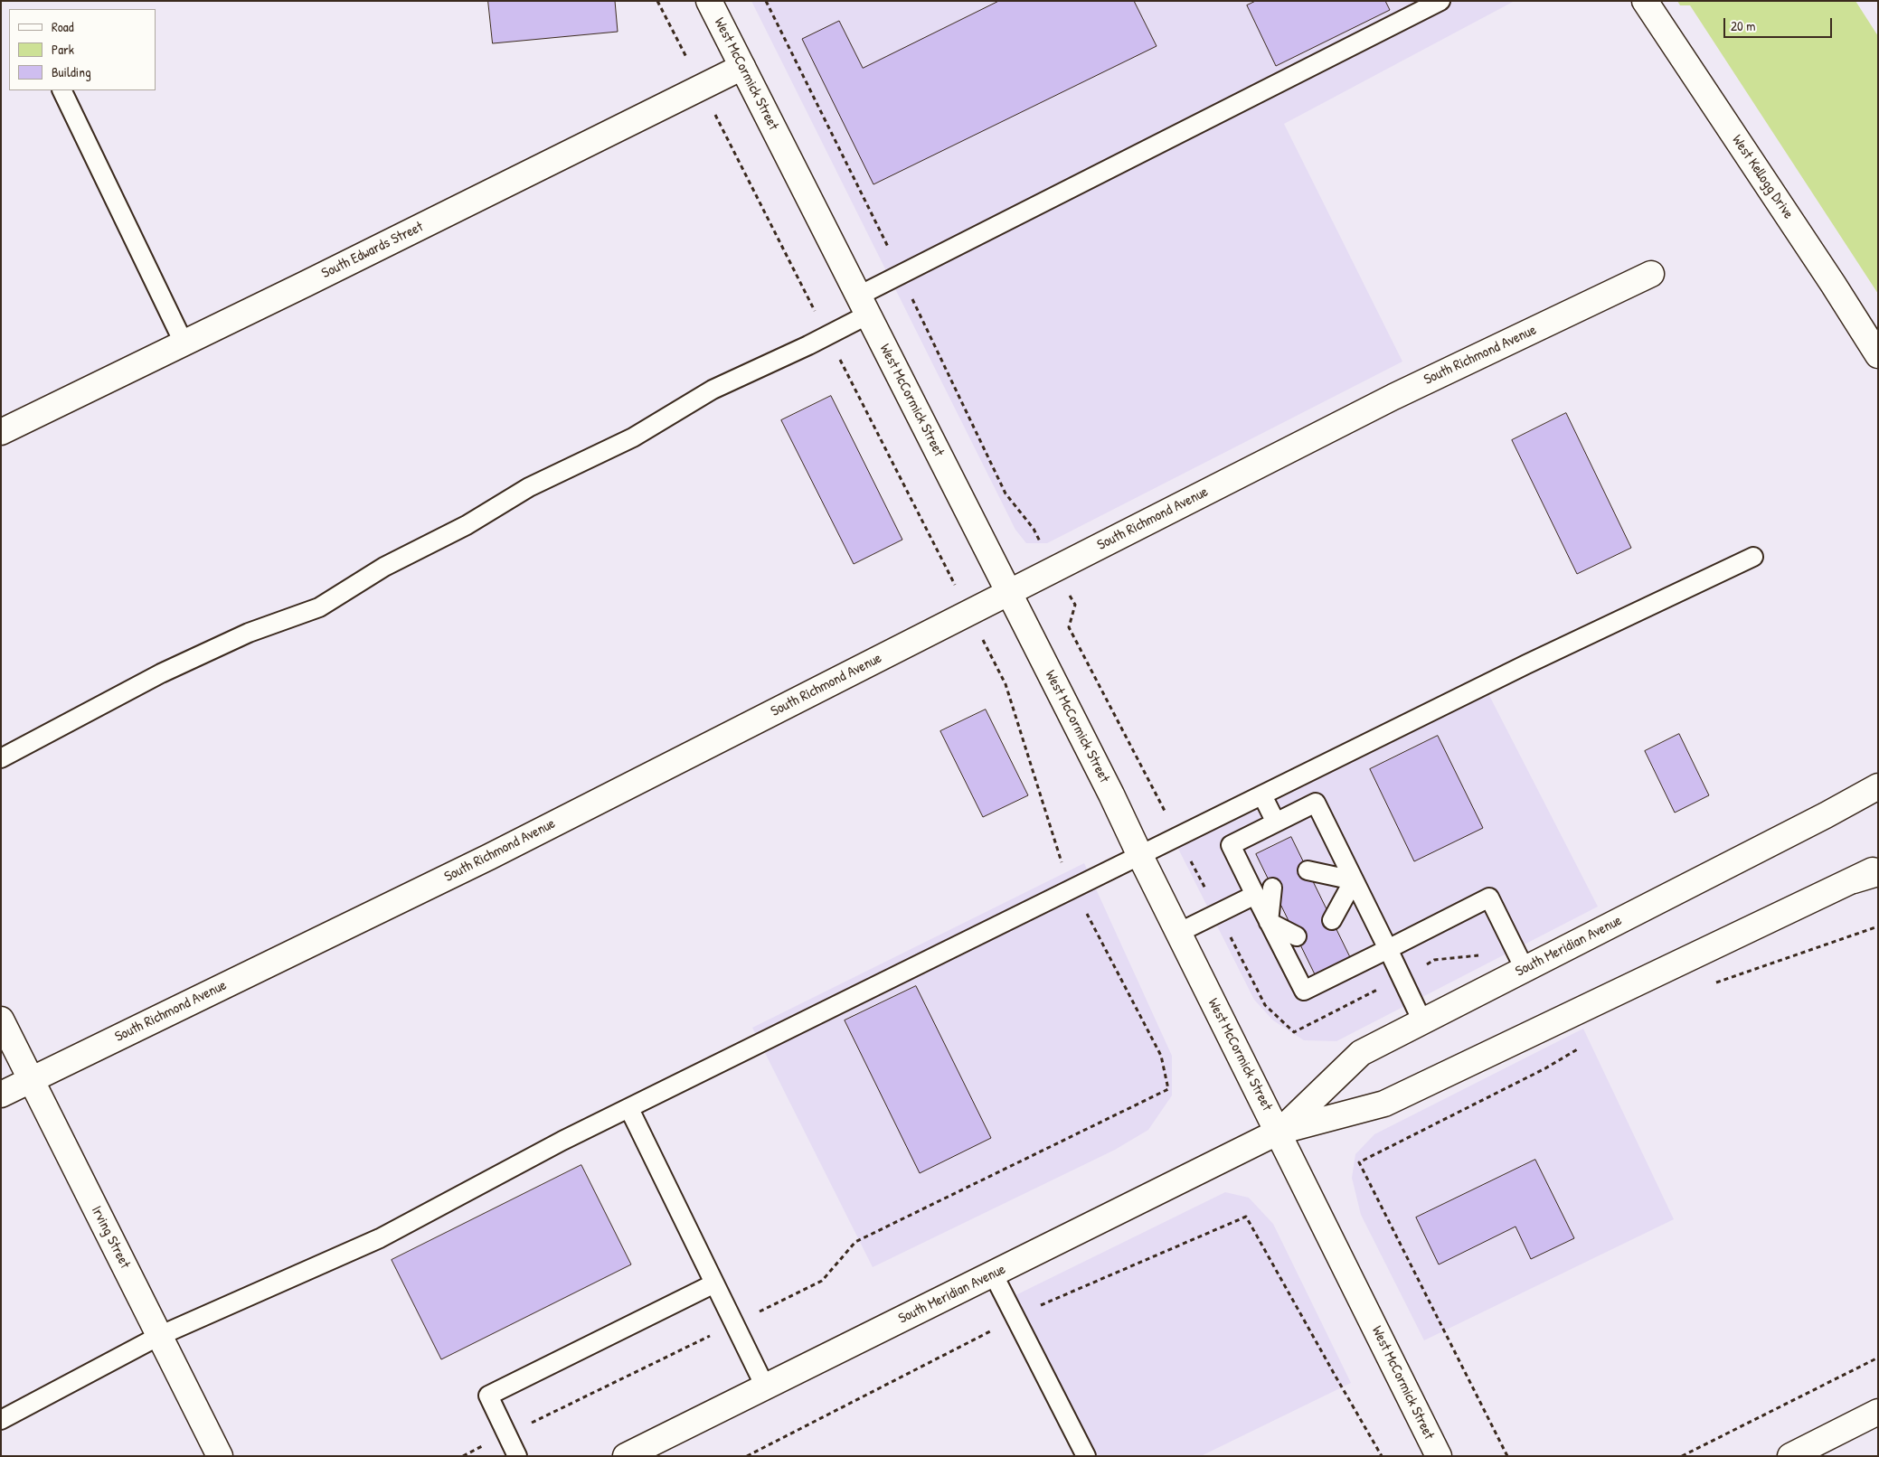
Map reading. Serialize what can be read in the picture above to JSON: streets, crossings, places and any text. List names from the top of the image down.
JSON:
{
  "streets": {
    "main road": [
      "West McCormick Street",
      "West Kellogg Drive",
      "South Edwards Street",
      "South Richmond Avenue",
      "South Meridian Avenue",
      "Irving Street"
    ]
  },
  "crossings": [
    ["West McCormick Street", "South Edwards Street"],
    ["West McCormick Street", "South Richmond Avenue"],
    ["West McCormick Street", "South Meridian Avenue"],
    ["South Richmond Avenue", "Irving Street"]
  ],
  "legend": ["Road", "Park", "Building"],
  "scale_bar": "20 m"
}
